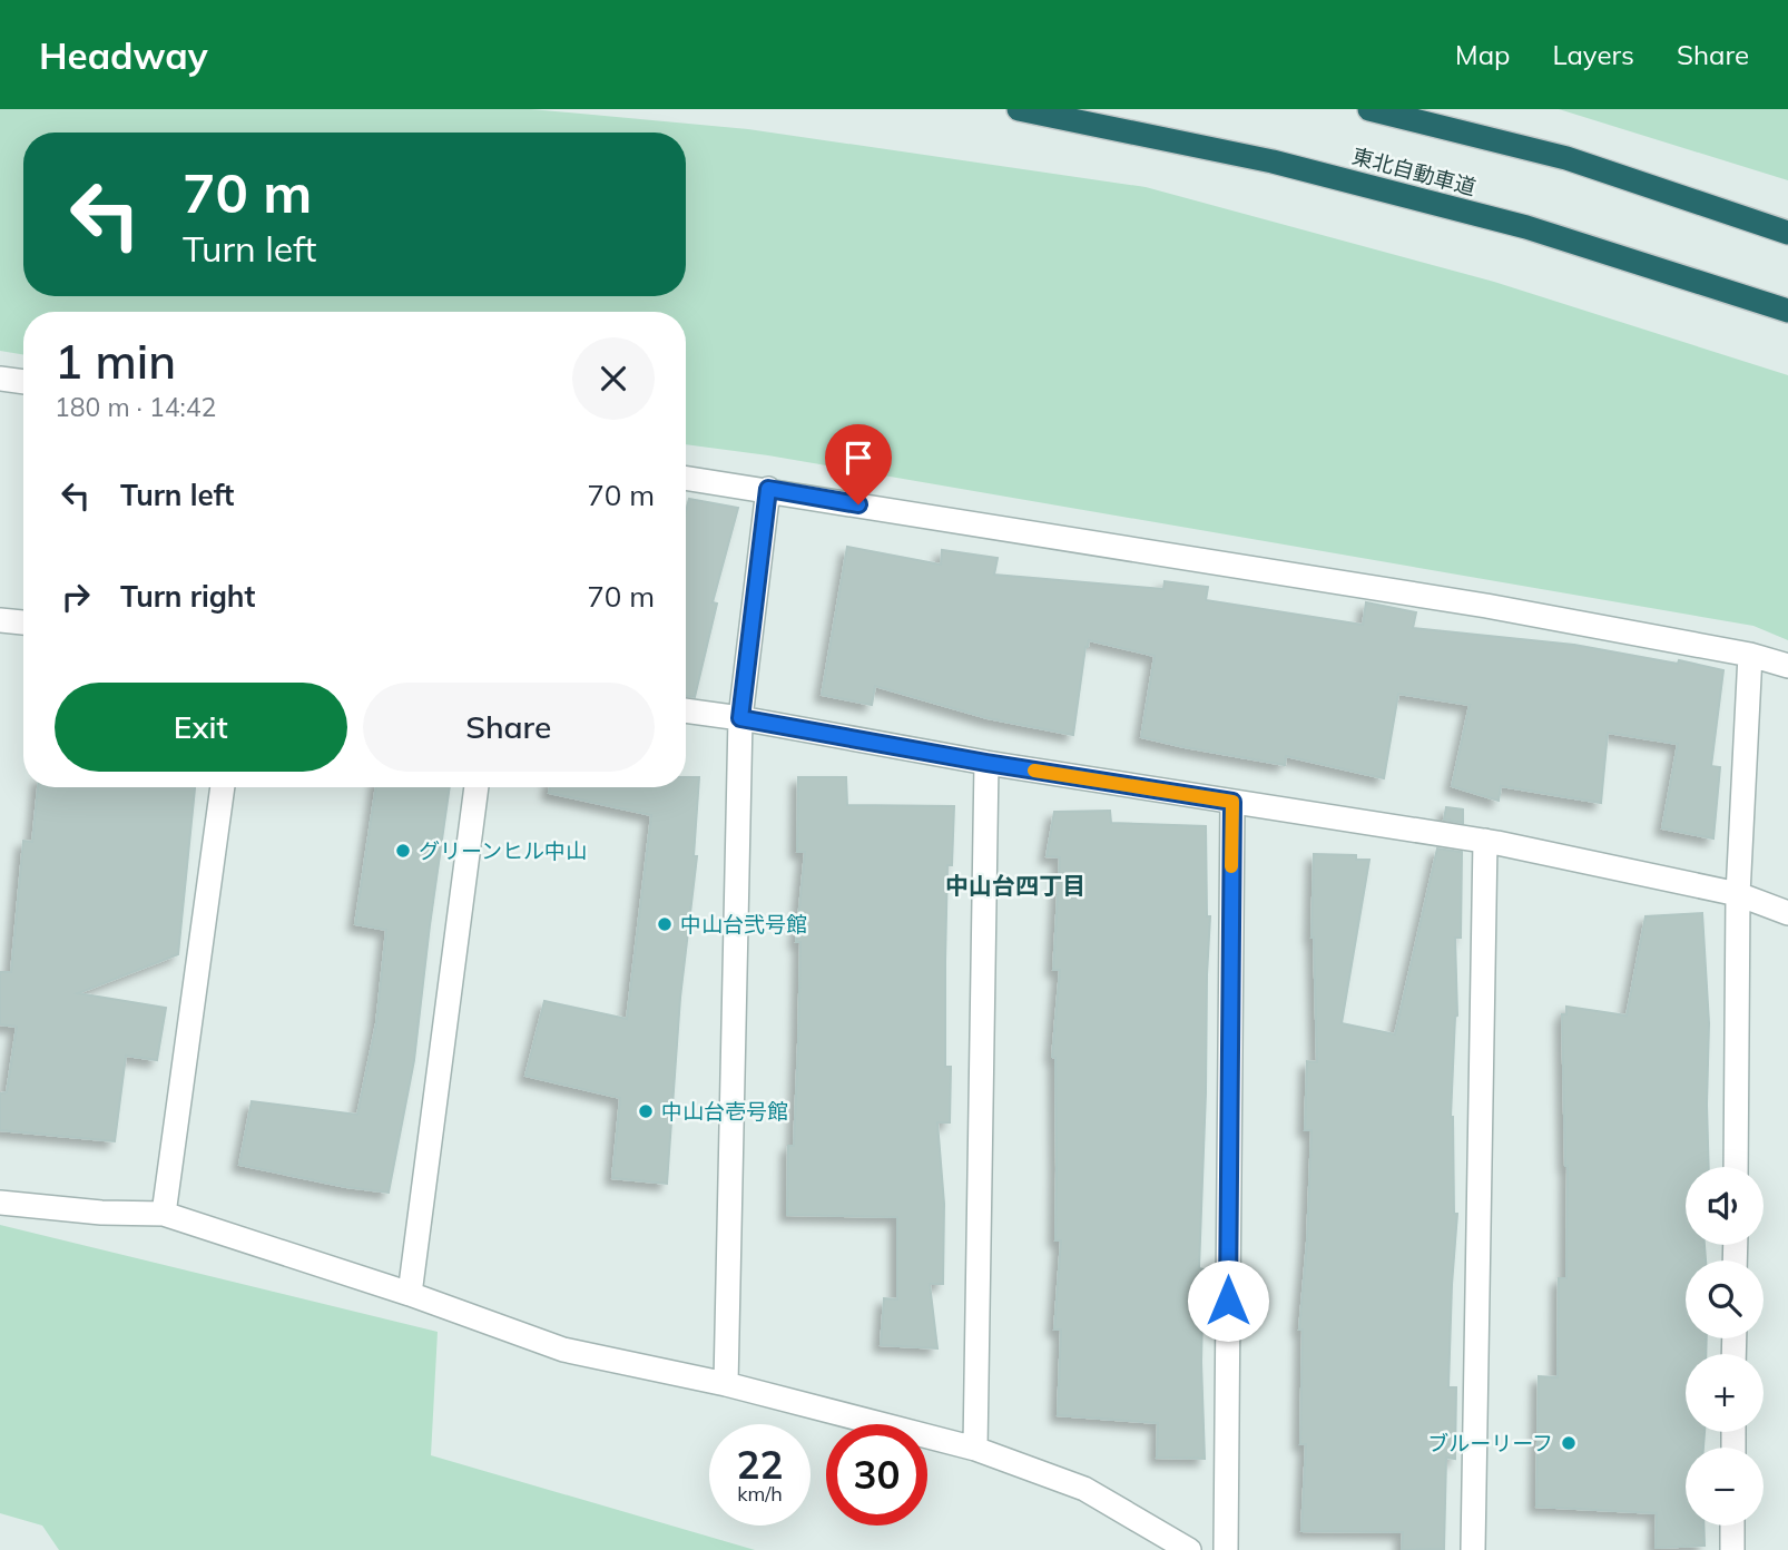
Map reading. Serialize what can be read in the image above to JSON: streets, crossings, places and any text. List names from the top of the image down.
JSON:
{
  "streets": {
    "highway": ["東北自動車道"]
  },
  "districts": ["中山台四丁目"],
  "places": [
    "グリーンヒル中山",
    "中山台弐号館",
    "中山台壱号館",
    "ブルーリーフ"
  ],
  "page": {
    "header": "Headway",
    "nav": ["Map", "Layers", "Share"],
    "turn": ["70 m", "Turn left"],
    "heading": ["1 min", "180 m · 14:42"],
    "list": [
      {
        "name": "Turn left",
        "value": "70 m"
      },
      {
        "name": "Turn right",
        "value": "70 m"
      }
    ],
    "buttons": ["Exit", "Share"],
    "map_buttons": ["+", "−"],
    "speed": "22 km/h",
    "limit": "30"
  }
}
